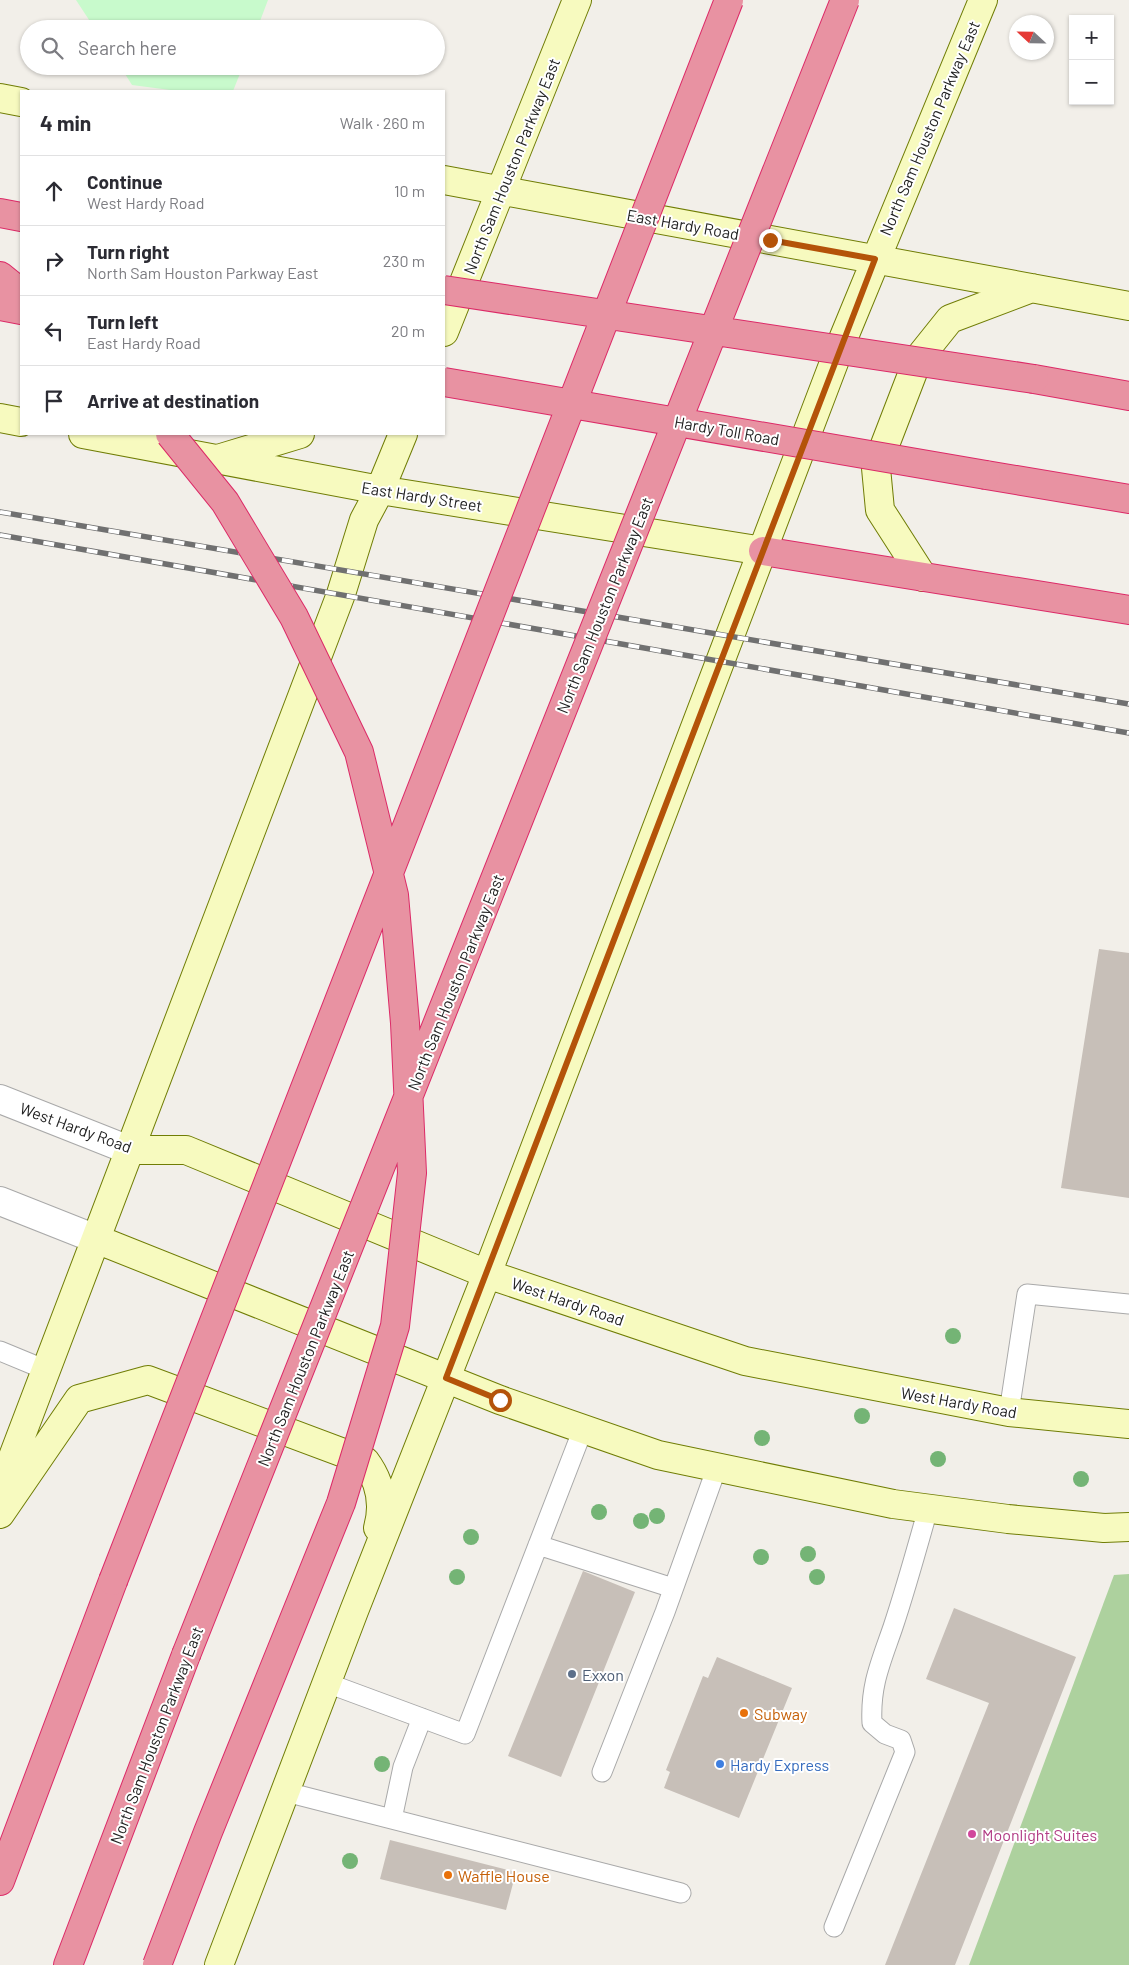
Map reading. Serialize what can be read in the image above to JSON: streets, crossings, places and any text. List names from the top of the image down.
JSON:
{
  "streets": {
    "highway": ["North Sam Houston Parkway East", "Hardy Toll Road"],
    "main road": ["East Hardy Road", "East Hardy Street", "West Hardy Road"]
  },
  "crossings": [
    ["North Sam Houston Parkway East", "East Hardy Road"],
    ["North Sam Houston Parkway East", "East Hardy Street"],
    ["North Sam Houston Parkway East", "West Hardy Road"]
  ],
  "places": [
    "Exxon",
    "Subway",
    "Hardy Express",
    "Moonlight Suites",
    "Waffle House"
  ],
  "north": "left",
  "page": {
    "map_buttons": ["+", "−"],
    "search": "Search here",
    "heading": ["4 min", "Walk · 260 m"],
    "list": [
      ["Continue", "West Hardy Road", "10 m"],
      ["Turn right", "North Sam Houston Parkway East", "230 m"],
      ["Turn left", "East Hardy Road", "20 m"],
      "Arrive at destination"
    ]
  }
}
